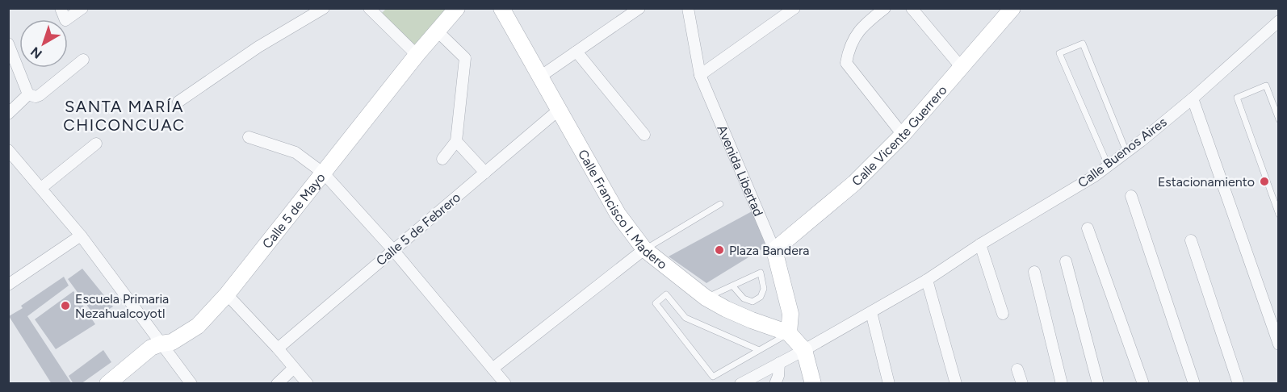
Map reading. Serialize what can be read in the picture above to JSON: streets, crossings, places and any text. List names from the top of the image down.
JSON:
{
  "streets": {
    "main road": [
      "Calle Vicente Guerrero",
      "Avenida Libertad",
      "Calle Francisco I. Madero",
      "Calle 5 de Mayo"
    ],
    "street": ["Calle Buenos Aires", "Calle 5 de Febrero"]
  },
  "crossings": [
    ["Calle Vicente Guerrero", "Avenida Libertad"],
    ["Calle Buenos Aires", "Calle Francisco I. Madero"],
    ["Avenida Libertad", "Calle Francisco I. Madero"],
    ["Calle Francisco I. Madero", "Calle 5 de Febrero"]
  ],
  "districts": ["SANTA MARÍA CHICONCUAC"],
  "places": ["Estacionamiento", "Plaza Bandera", "Escuela Primaria Nezahualcoyotl"],
  "north": "bottom left"
}
